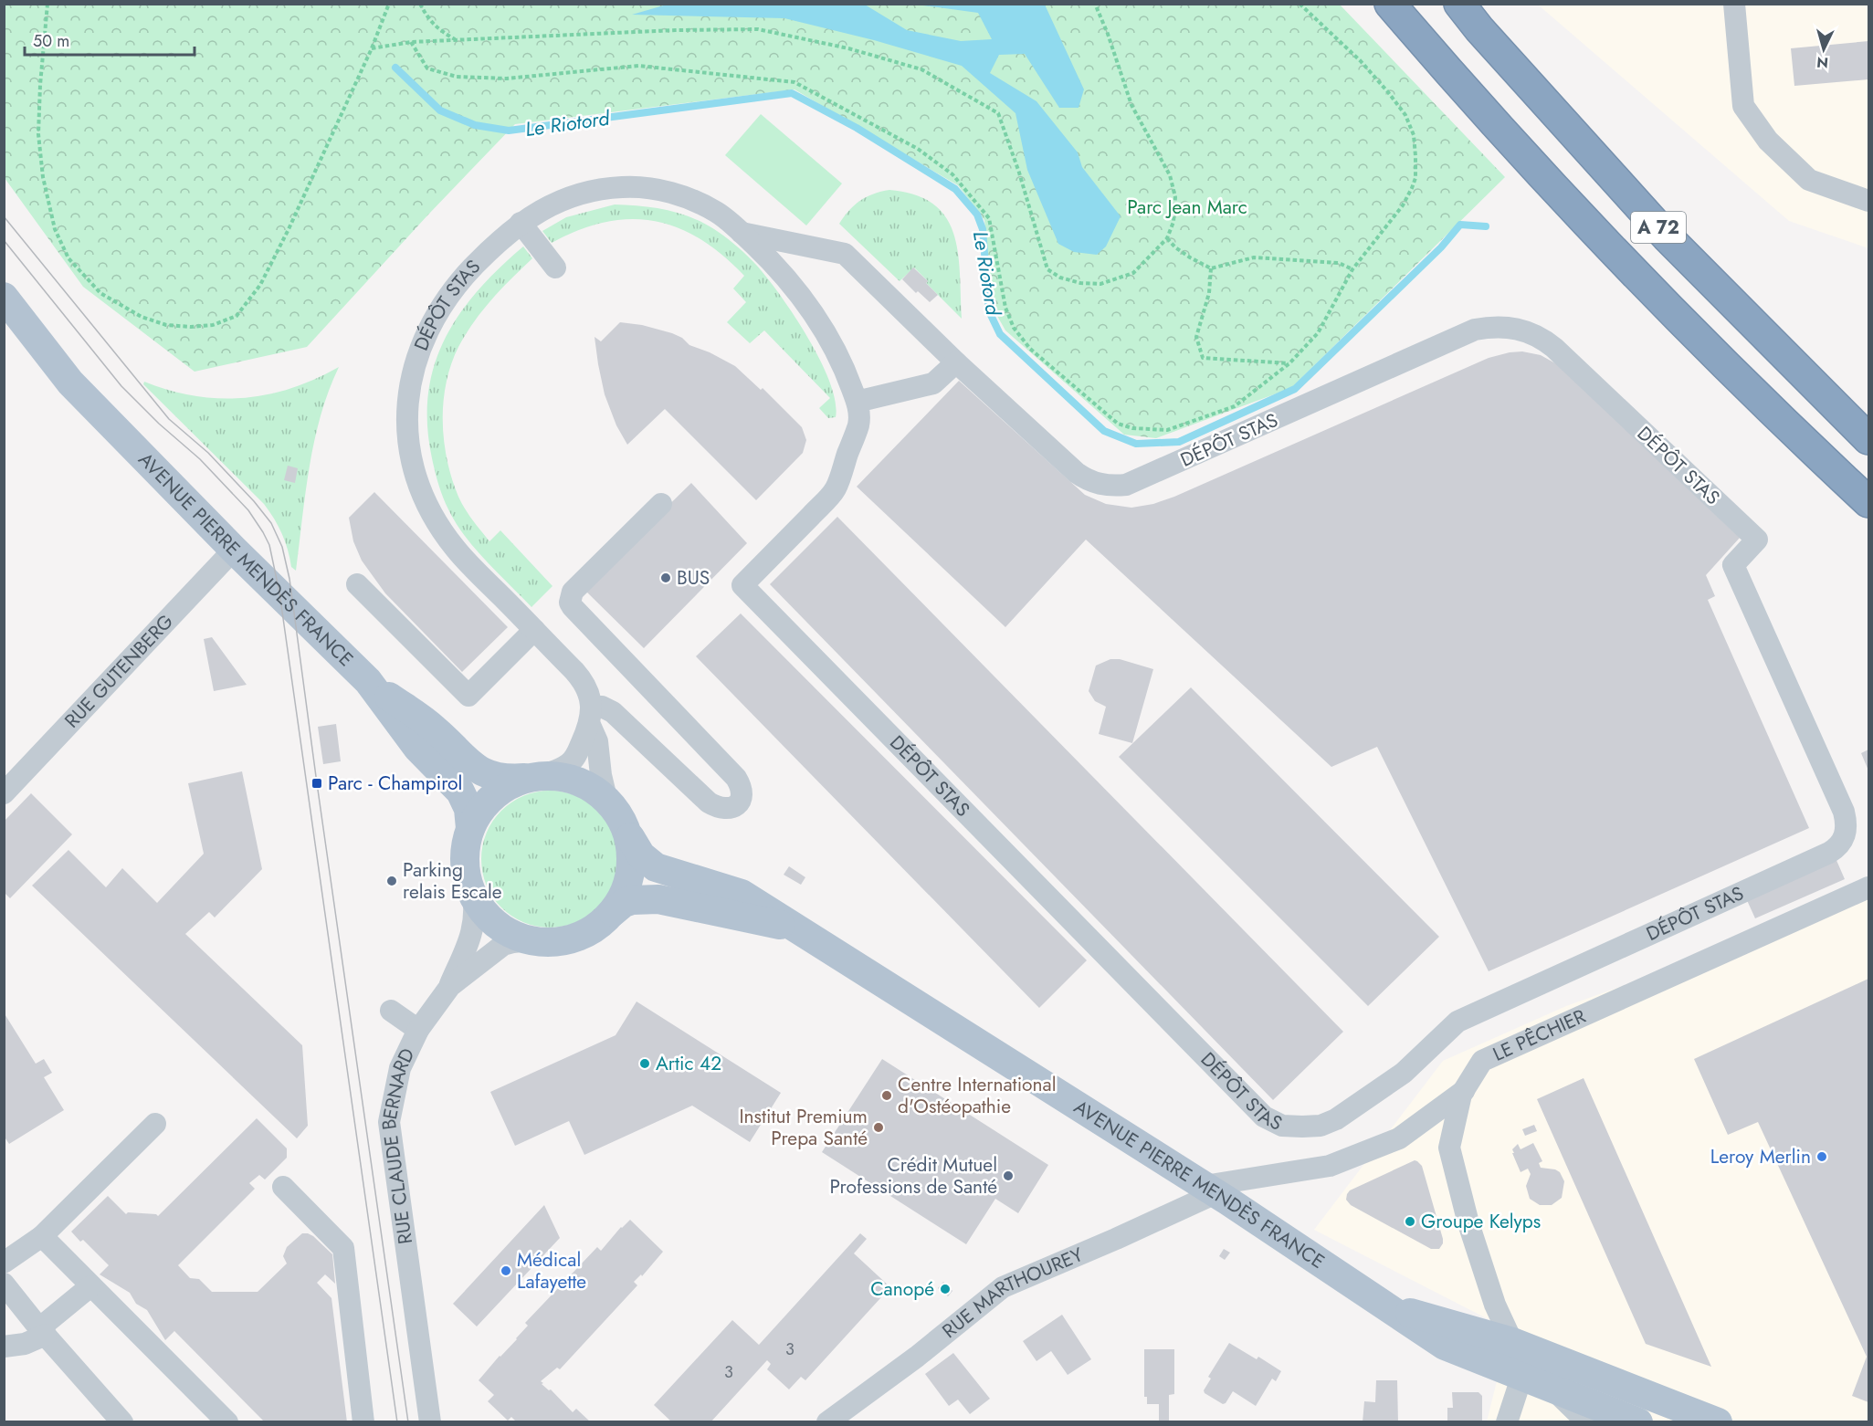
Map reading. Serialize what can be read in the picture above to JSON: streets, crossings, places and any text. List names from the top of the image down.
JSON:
{
  "streets": {
    "highway": ["A 72"],
    "main road": ["AVENUE PIERRE MENDÈS FRANCE"],
    "street": [
      "DÉPÔT STAS",
      "RUE GUTENBERG",
      "LE PÊCHIER",
      "RUE CLAUDE BERNARD",
      "RUE MARTHOUREY"
    ]
  },
  "crossings": [
    ["DÉPÔT STAS", "AVENUE PIERRE MENDÈS FRANCE"],
    ["DÉPÔT STAS", "RUE CLAUDE BERNARD"],
    ["AVENUE PIERRE MENDÈS FRANCE", "RUE GUTENBERG"],
    ["AVENUE PIERRE MENDÈS FRANCE", "LE PÊCHIER"],
    ["AVENUE PIERRE MENDÈS FRANCE", "RUE CLAUDE BERNARD"],
    ["AVENUE PIERRE MENDÈS FRANCE", "RUE MARTHOUREY"],
    ["LE PÊCHIER", "RUE MARTHOUREY"]
  ],
  "water": ["Le Riotord"],
  "parks": ["Parc Jean Marc"],
  "places": {
    "other": [
      "BUS",
      "Parking relais Escale",
      "Artic 42",
      "Centre International d'Ostéopathie",
      "Institut Premium Prepa Santé",
      "Leroy Merlin",
      "Crédit Mutuel Professions de Santé",
      "Groupe Kelyps",
      "Médical Lafayette",
      "Canopé"
    ],
    "transit": ["Parc - Champirol"]
  },
  "house_numbers": ["3", "3"],
  "scale_bar": "50 m",
  "north": "bottom"
}
